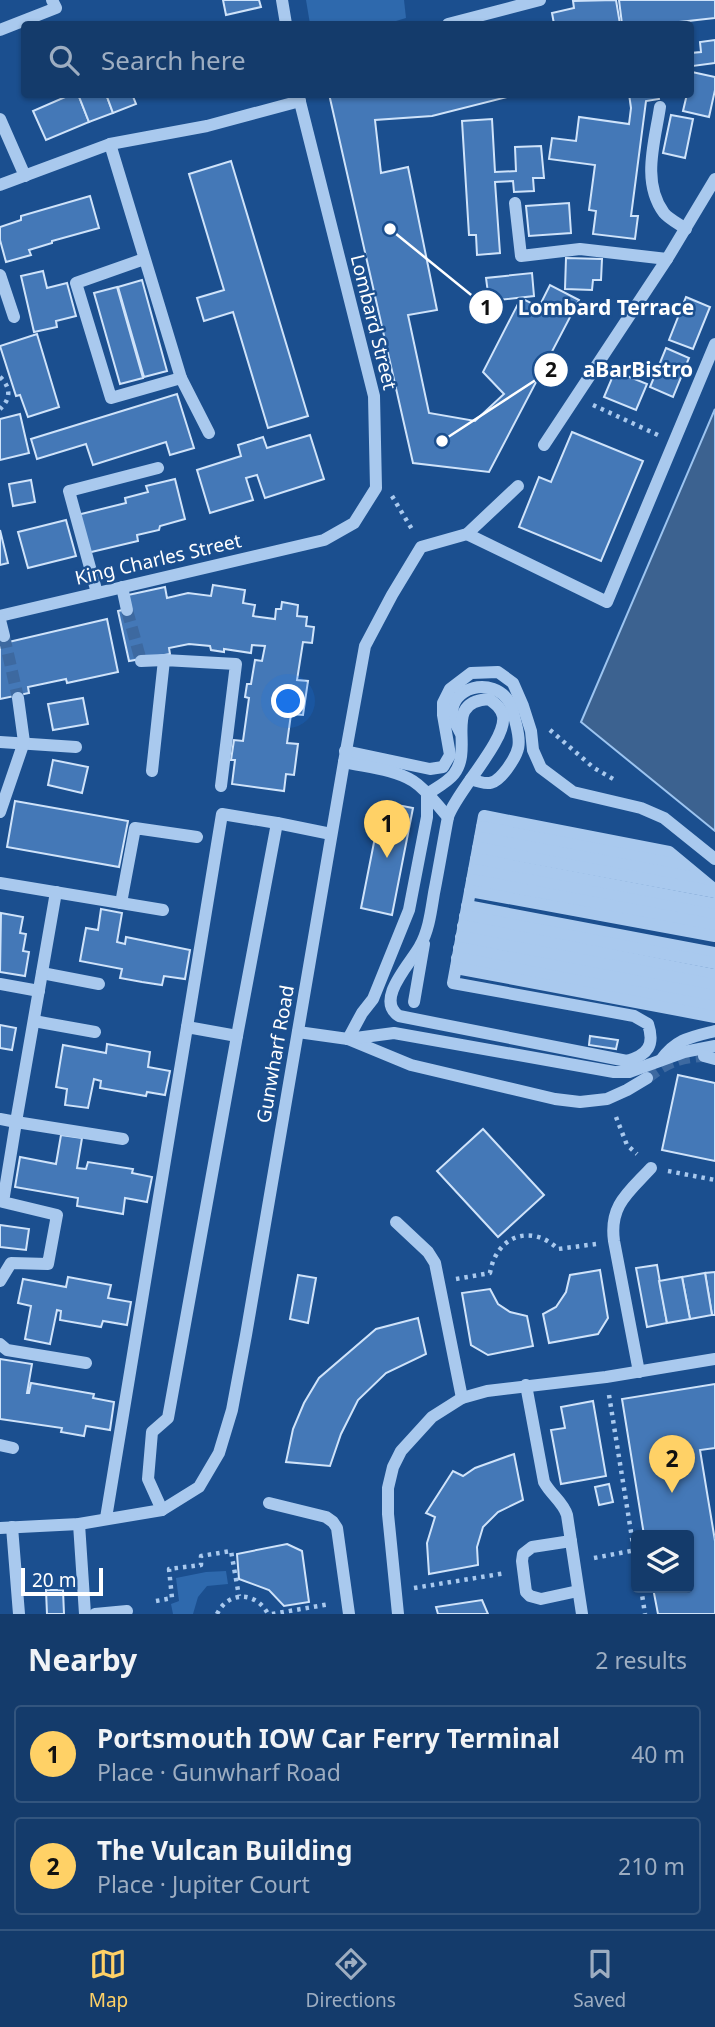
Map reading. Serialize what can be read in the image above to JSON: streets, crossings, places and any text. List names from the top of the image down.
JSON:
{
  "streets": {
    "street": ["Lombard Street", "King Charles Street", "Gunwharf Road"]
  },
  "crossings": [
    ["Lombard Street", "King Charles Street"]
  ],
  "places": ["Lombard Terrace", "aBarBistro"],
  "scale_bar": "20 m",
  "page": {
    "search": "Search here",
    "pins": ["1", "2"],
    "scale": "20 m",
    "heading": ["Nearby", "2 results"],
    "list": [
      {
        "mark": "1",
        "name": "Portsmouth IOW Car Ferry Terminal",
        "note": "Place · Gunwharf Road",
        "value": "40 m"
      },
      {
        "mark": "2",
        "name": "The Vulcan Building",
        "note": "Place · Jupiter Court",
        "value": "210 m"
      }
    ],
    "nav": ["Map", "Directions", "Saved"]
  }
}
